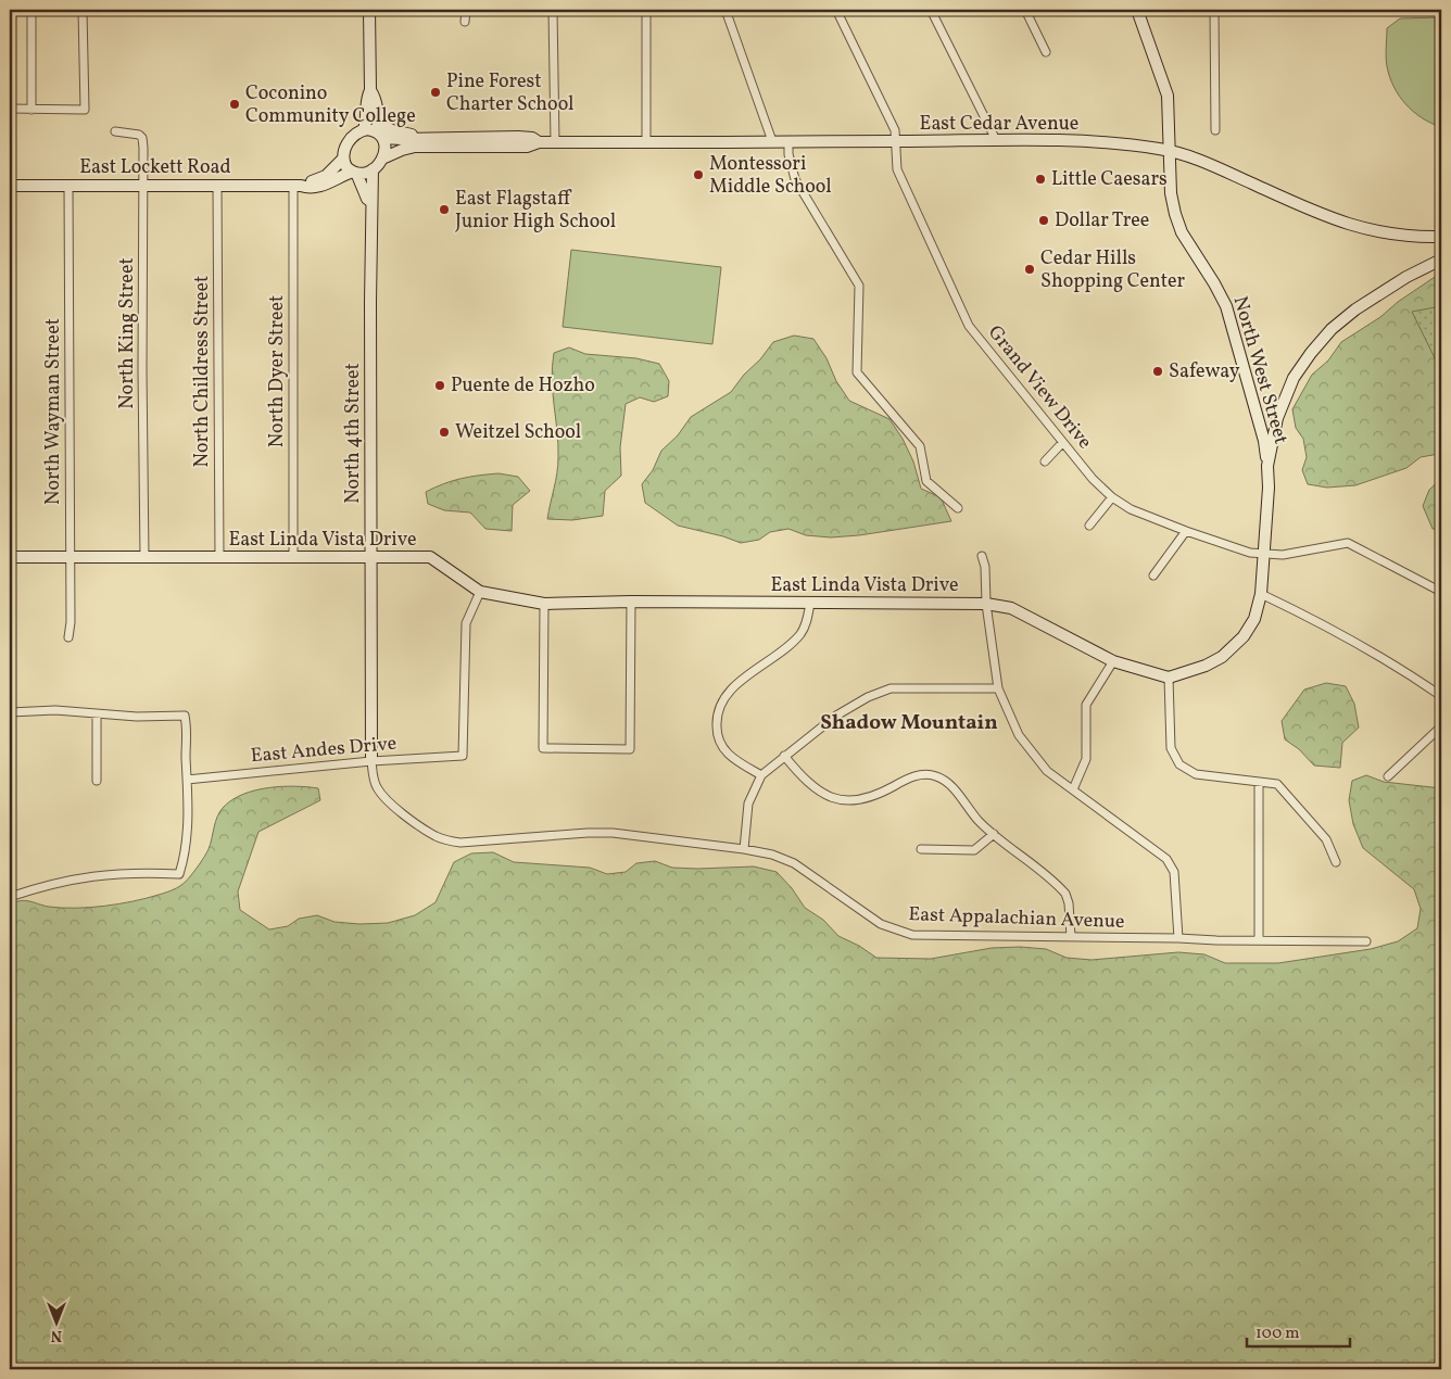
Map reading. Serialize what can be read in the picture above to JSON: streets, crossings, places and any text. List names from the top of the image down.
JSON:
{
  "streets": {
    "street": [
      "East Cedar Avenue",
      "East Lockett Road",
      "North King Street",
      "North West Street",
      "North Childress Street",
      "North Dyer Street",
      "Grand View Drive",
      "North Wayman Street",
      "North 4th Street",
      "East Linda Vista Drive",
      "East Andes Drive",
      "East Appalachian Avenue"
    ]
  },
  "crossings": [
    ["East Cedar Avenue", "East Lockett Road"],
    ["East Cedar Avenue", "North West Street"],
    ["East Cedar Avenue", "Grand View Drive"],
    ["East Cedar Avenue", "North 4th Street"],
    ["East Lockett Road", "North King Street"],
    ["East Lockett Road", "North Childress Street"],
    ["East Lockett Road", "North Dyer Street"],
    ["East Lockett Road", "North Wayman Street"],
    ["East Lockett Road", "North 4th Street"],
    ["North King Street", "East Linda Vista Drive"],
    ["North Childress Street", "East Linda Vista Drive"],
    ["North Dyer Street", "East Linda Vista Drive"],
    ["North Wayman Street", "East Linda Vista Drive"],
    ["North 4th Street", "East Linda Vista Drive"],
    ["North 4th Street", "East Andes Drive"],
    ["North 4th Street", "East Appalachian Avenue"],
    ["East Linda Vista Drive", "East Andes Drive"],
    ["East Andes Drive", "East Appalachian Avenue"]
  ],
  "districts": ["Shadow Mountain"],
  "places": [
    "Pine Forest Charter School",
    "Coconino Community College",
    "Montessori Middle School",
    "Little Caesars",
    "East Flagstaff Junior High School",
    "Dollar Tree",
    "Cedar Hills Shopping Center",
    "Safeway",
    "Puente de Hozho",
    "Weitzel School"
  ],
  "scale_bar": "100 m",
  "north": "bottom"
}
